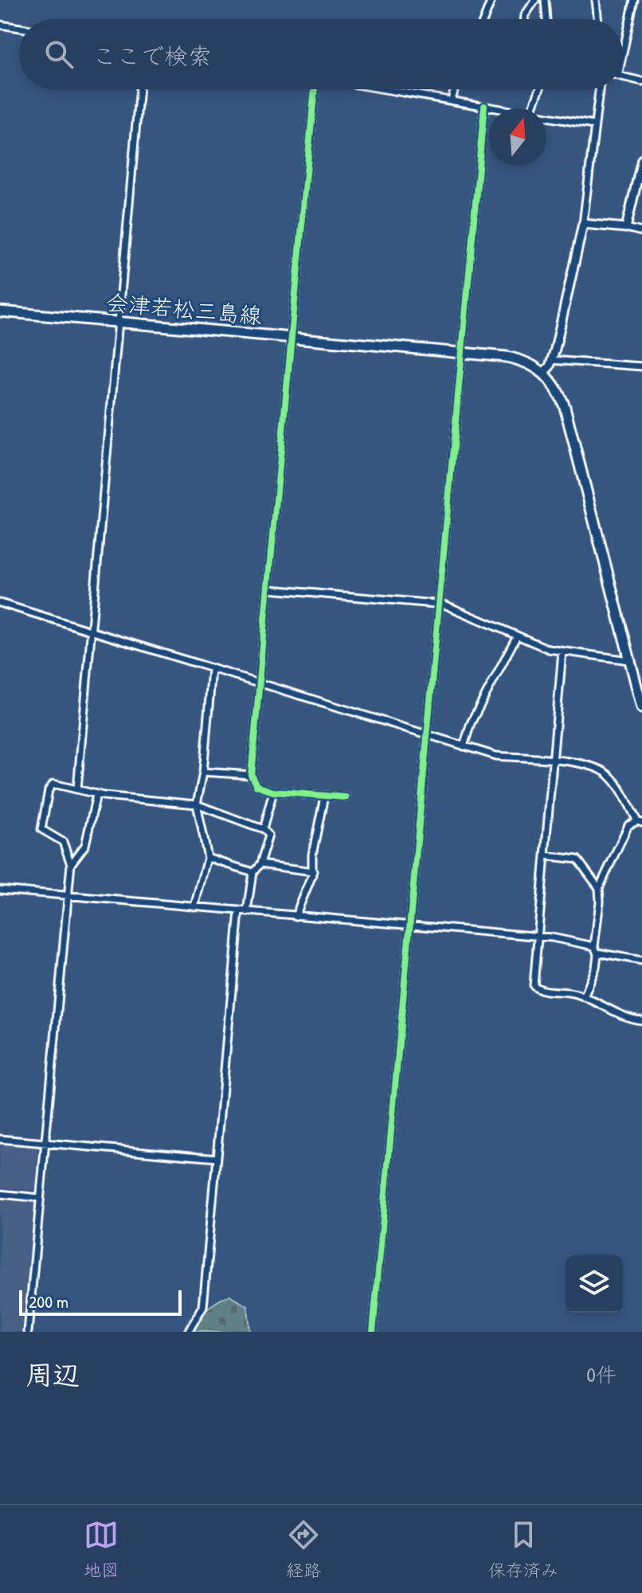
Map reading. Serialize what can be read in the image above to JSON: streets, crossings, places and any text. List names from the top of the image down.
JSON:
{
  "streets": {
    "main road": ["会津若松三島線"]
  },
  "scale_bar": "200 m",
  "north": "top",
  "page": {
    "search": "ここで検索",
    "scale": "200 m",
    "heading": ["周辺", "0件"],
    "nav": ["地図", "経路", "保存済み"]
  }
}
